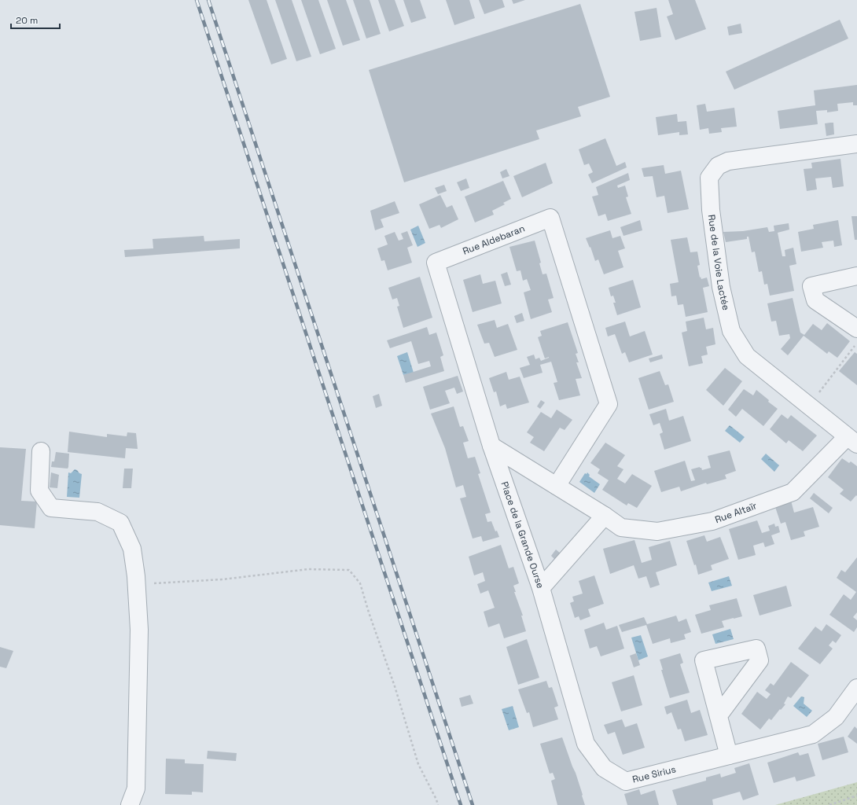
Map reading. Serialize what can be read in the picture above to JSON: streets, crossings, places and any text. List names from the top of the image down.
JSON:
{
  "streets": {
    "street": [
      "Rue Aldebaran",
      "Rue de la Voie Lactée",
      "Rue Altaïr",
      "Place de la Grande Ourse",
      "Rue Sirius"
    ]
  },
  "crossings": [
    ["Rue Aldebaran", "Place de la Grande Ourse"],
    ["Rue de la Voie Lactée", "Rue Altaïr"],
    ["Rue Altaïr", "Place de la Grande Ourse"],
    ["Place de la Grande Ourse", "Rue Sirius"]
  ],
  "scale_bar": "20 m"
}
